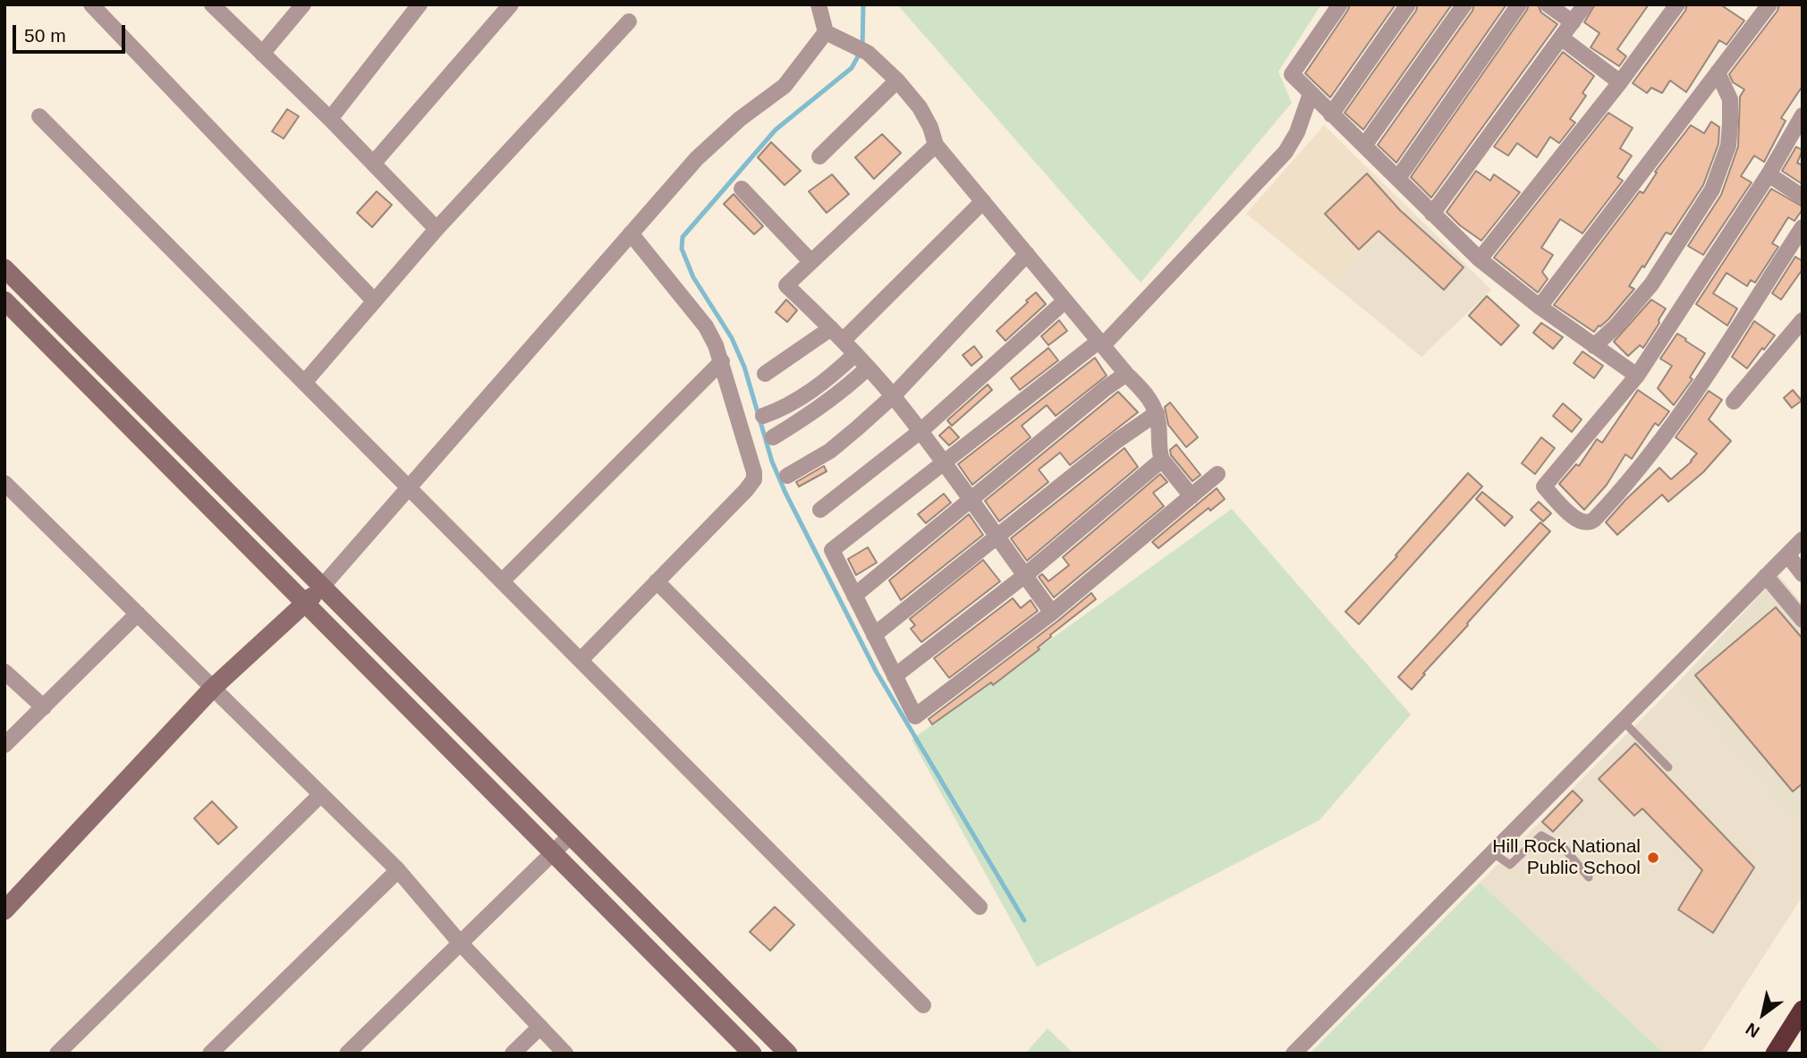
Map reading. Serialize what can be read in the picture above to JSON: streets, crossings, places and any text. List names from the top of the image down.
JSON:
{
  "places": ["Hill Rock National Public School"],
  "scale_bar": "50 m",
  "north": "bottom left"
}
